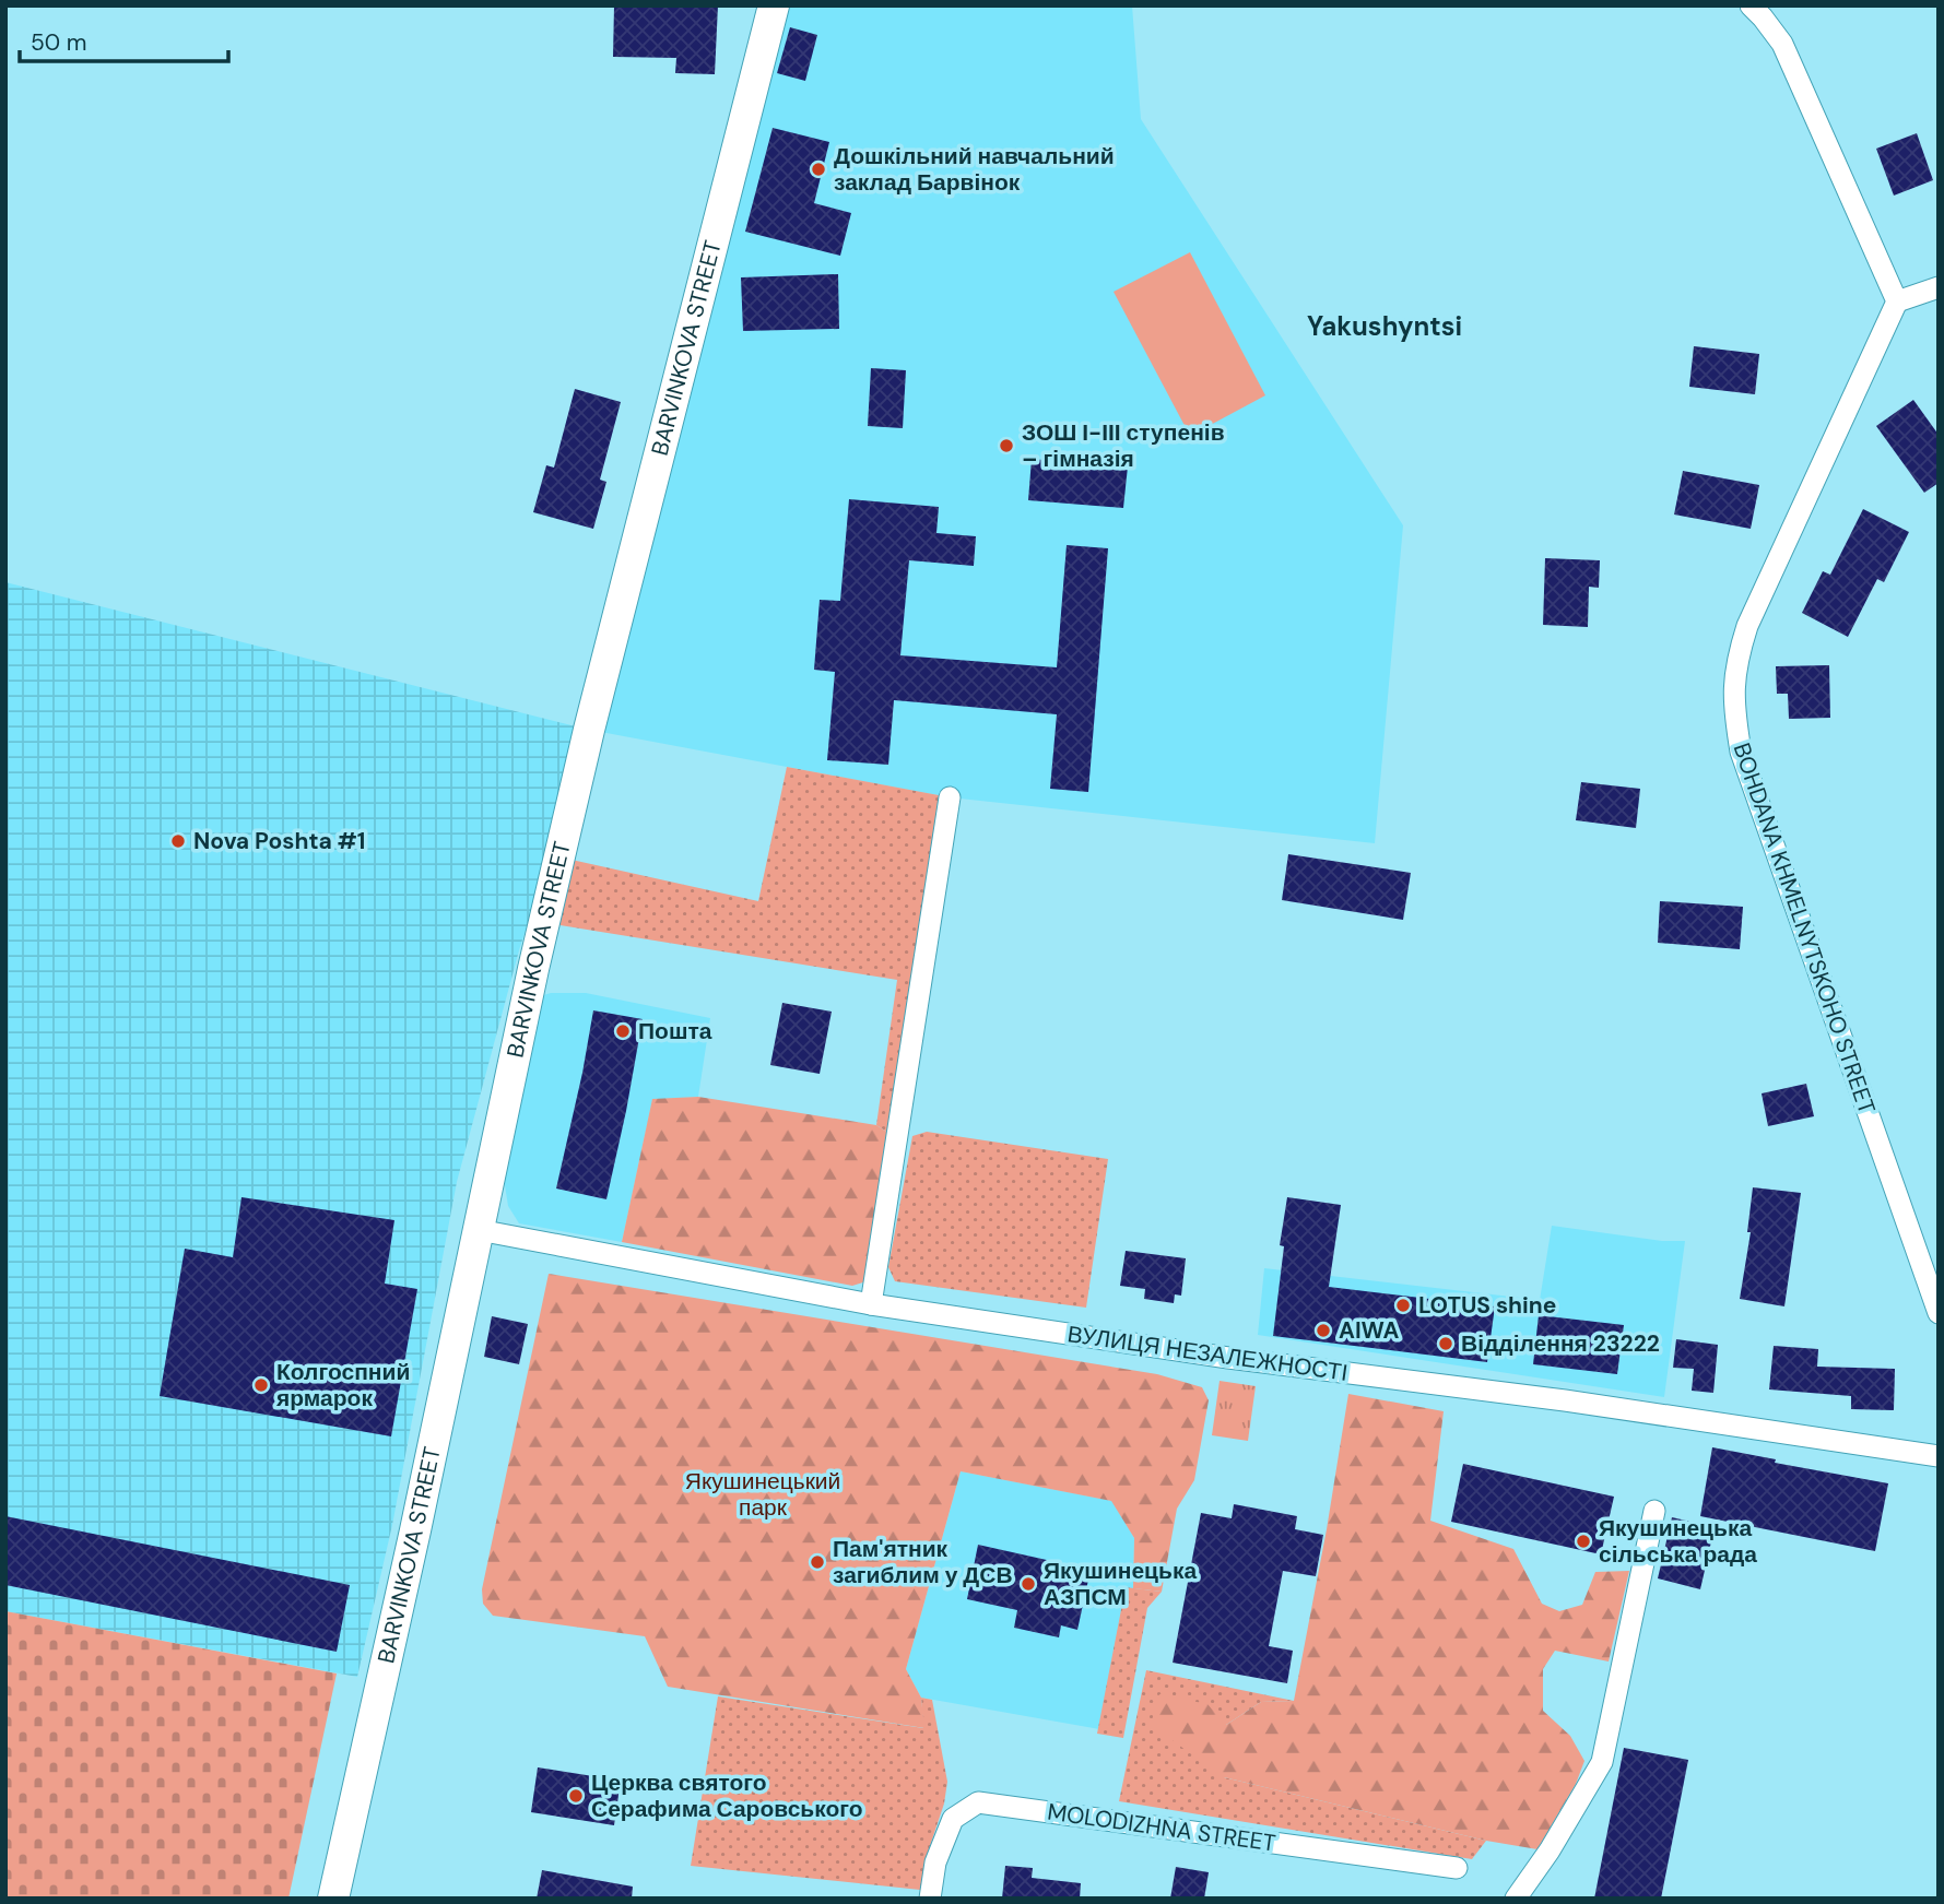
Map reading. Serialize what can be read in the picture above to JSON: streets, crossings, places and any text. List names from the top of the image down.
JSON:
{
  "streets": {
    "street": [
      "BARVINKOVA STREET",
      "BOHDANA KHMELNYTSKOHO STREET",
      "ВУЛИЦЯ НЕЗАЛЕЖНОСТІ",
      "MOLODIZHNA STREET"
    ]
  },
  "crossings": [
    ["BARVINKOVA STREET", "ВУЛИЦЯ НЕЗАЛЕЖНОСТІ"]
  ],
  "districts": ["Yakushyntsi"],
  "parks": ["Якушинецький парк"],
  "places": [
    "Дошкільний навчальний заклад Барвінок",
    "ЗОШ І-ІІІ ступенів – гімназія",
    "Nova Poshta #1",
    "Пошта",
    "LOTUS shine",
    "AIWA",
    "Відділення 23222",
    "Колгоспний ярмарок",
    "Якушинецька сільська рада",
    "Пам'ятник загиблим у ДСВ",
    "Якушинецька АЗПСМ",
    "Церква святого Серафима Саровського"
  ],
  "scale_bar": "50 m"
}
